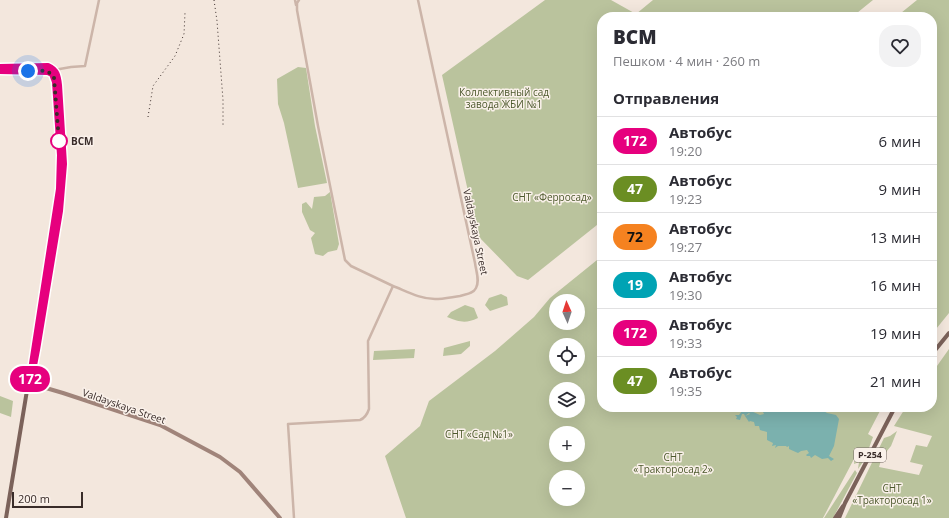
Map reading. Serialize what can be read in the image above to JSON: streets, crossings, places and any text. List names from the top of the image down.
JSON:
{
  "streets": {
    "main road": ["Р-254"],
    "street": ["Valdayskaya Street"]
  },
  "parks": [
    "Коллективный сад завода ЖБИ №1",
    "СНТ «Ферросад»",
    "СНТ «Сад №1»",
    "СНТ «Тракторосад 2»",
    "СНТ «Тракторосад 1»"
  ],
  "places": ["ВСМ"],
  "lines": ["bus line 172"],
  "scale_bar": "200 m",
  "north": "top",
  "page": {
    "on_map": "172",
    "heading": [
      ["ВСМ", "Пешком · 4 мин · 260 m"],
      "Отправления"
    ],
    "list": [
      {
        "mark": "172",
        "name": "Автобус",
        "note": "19:20",
        "value": "6 мин"
      },
      {
        "mark": "47",
        "name": "Автобус",
        "note": "19:23",
        "value": "9 мин"
      },
      {
        "mark": "72",
        "name": "Автобус",
        "note": "19:27",
        "value": "13 мин"
      },
      {
        "mark": "19",
        "name": "Автобус",
        "note": "19:30",
        "value": "16 мин"
      },
      {
        "mark": "172",
        "name": "Автобус",
        "note": "19:33",
        "value": "19 мин"
      },
      {
        "mark": "47",
        "name": "Автобус",
        "note": "19:35",
        "value": "21 мин"
      }
    ],
    "map_buttons": ["+", "−"],
    "scale": "200 m"
  }
}
